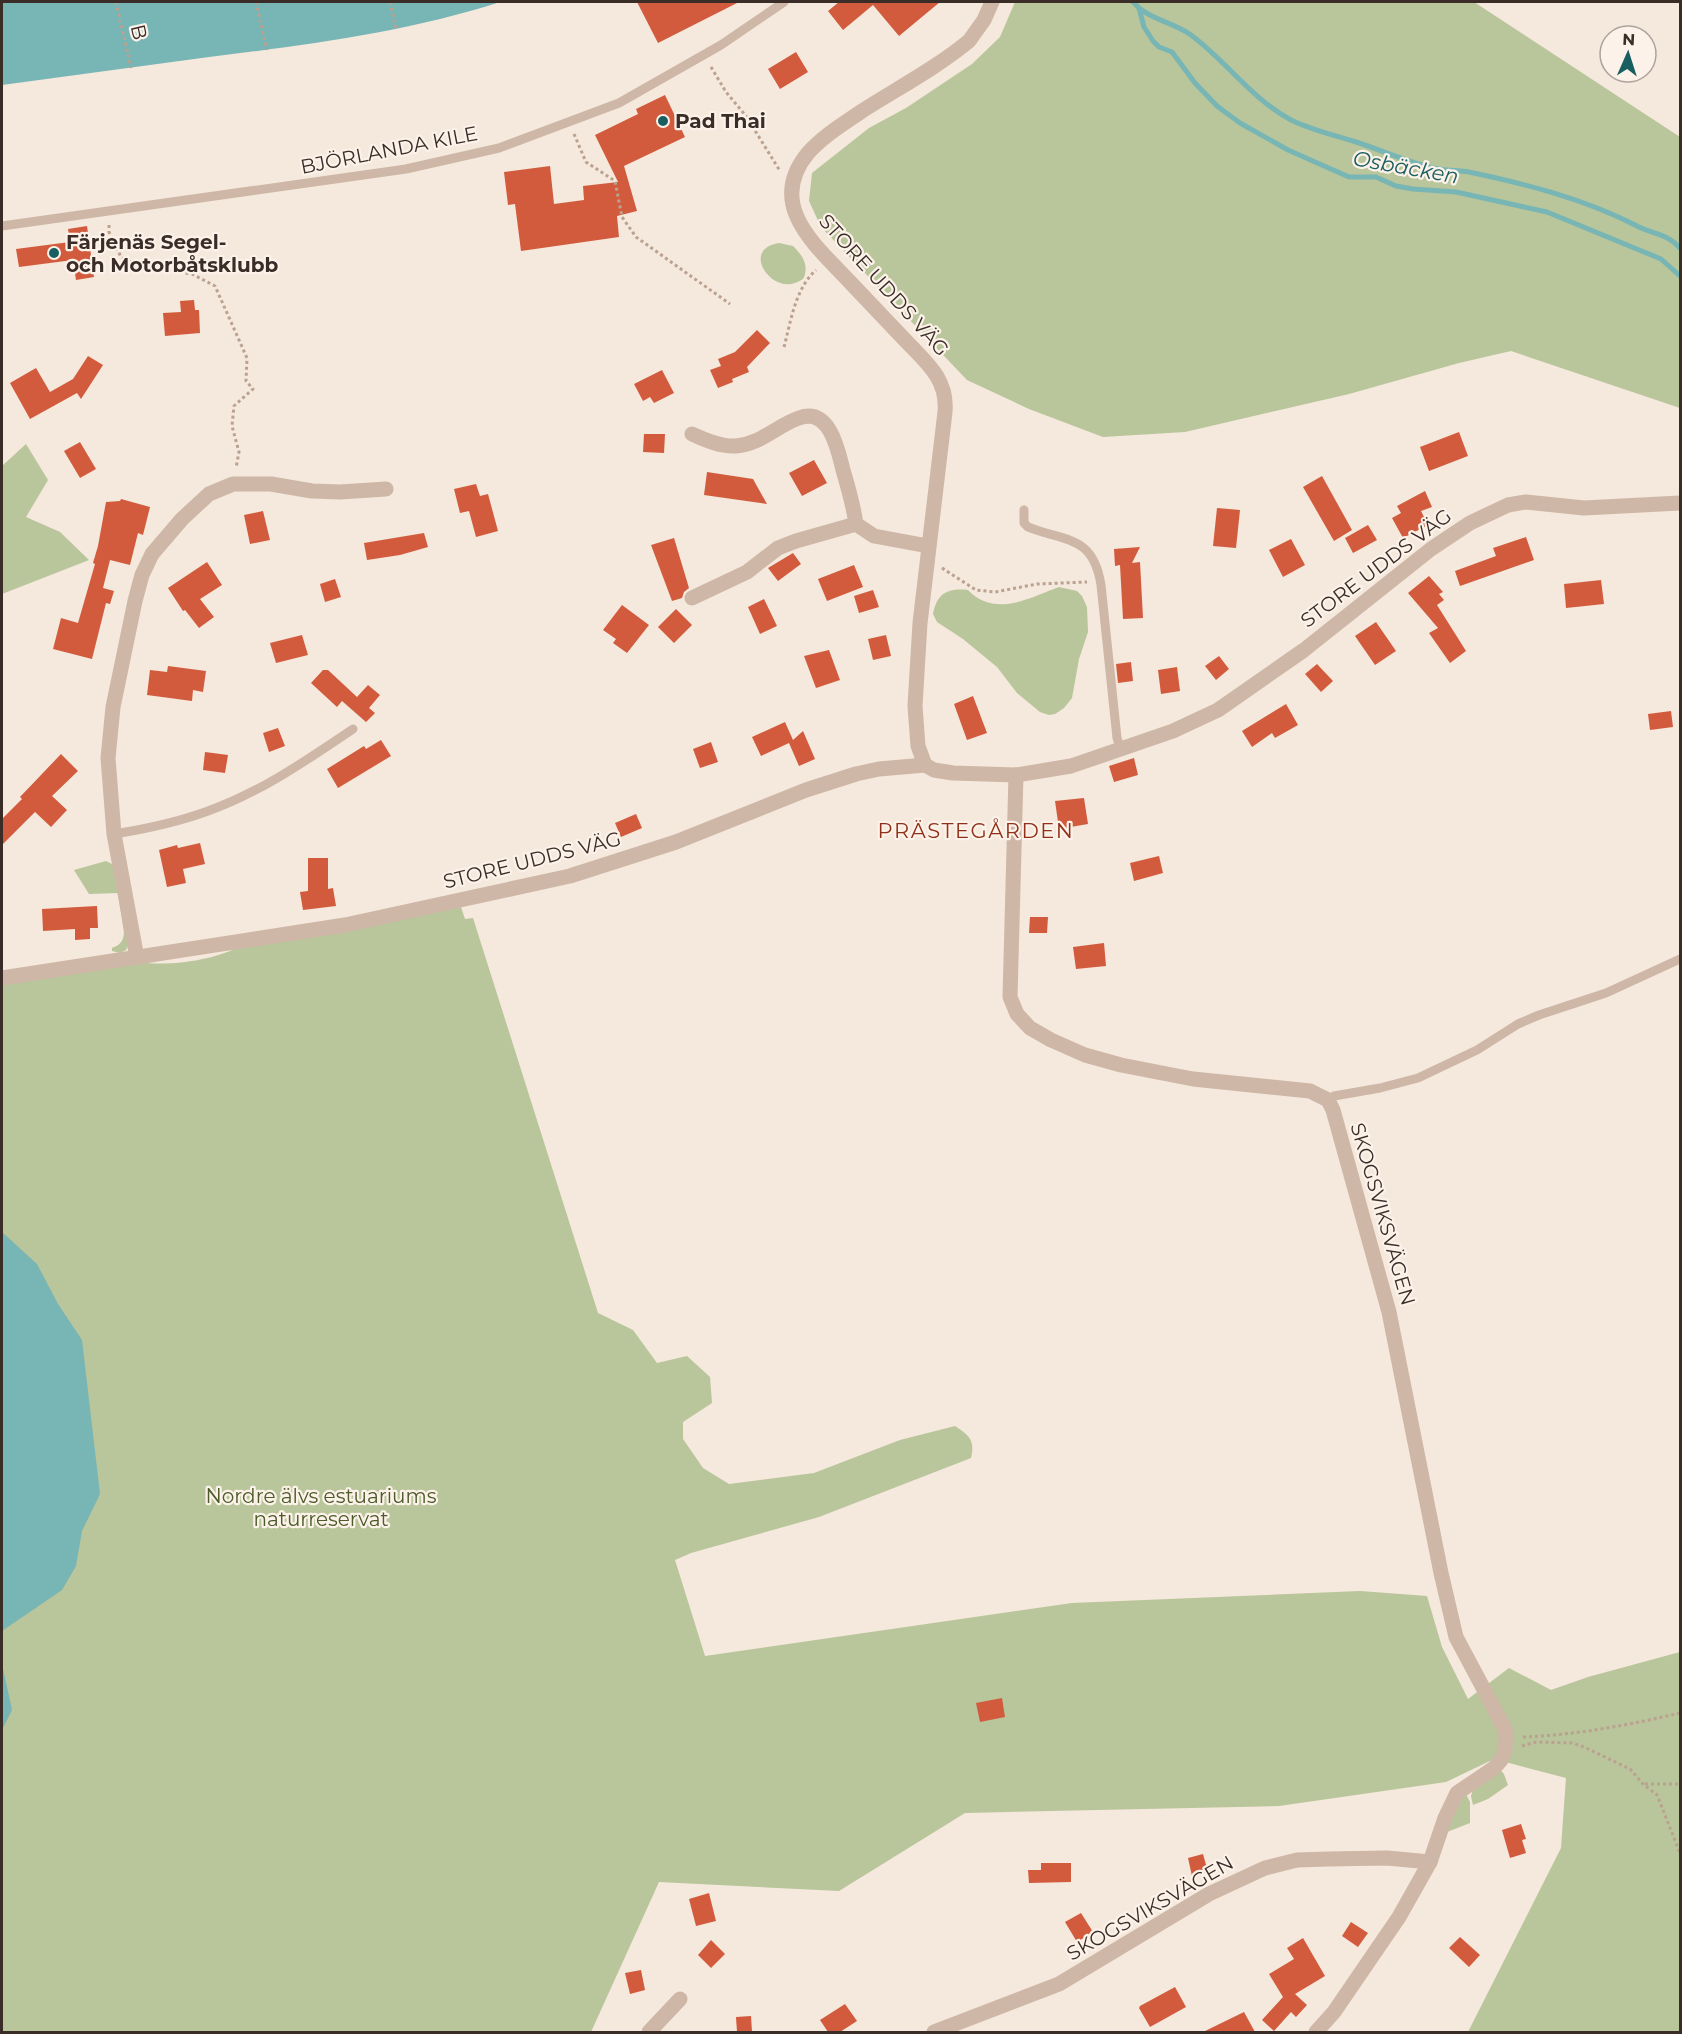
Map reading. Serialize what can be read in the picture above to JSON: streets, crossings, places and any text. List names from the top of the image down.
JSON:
{
  "streets": {
    "street": ["STORE UDDS VÄG", "SKOGSVIKSVÄGEN"],
    "lane": ["BJÖRLANDA KILE"],
    "path": ["B"]
  },
  "districts": ["PRÄSTEGÅRDEN"],
  "water": ["Osbäcken"],
  "parks": ["Nordre älvs estuariums naturreservat"],
  "places": ["Pad Thai", "Färjenäs Segel- och Motorbåtsklubb"],
  "north": "top"
}
